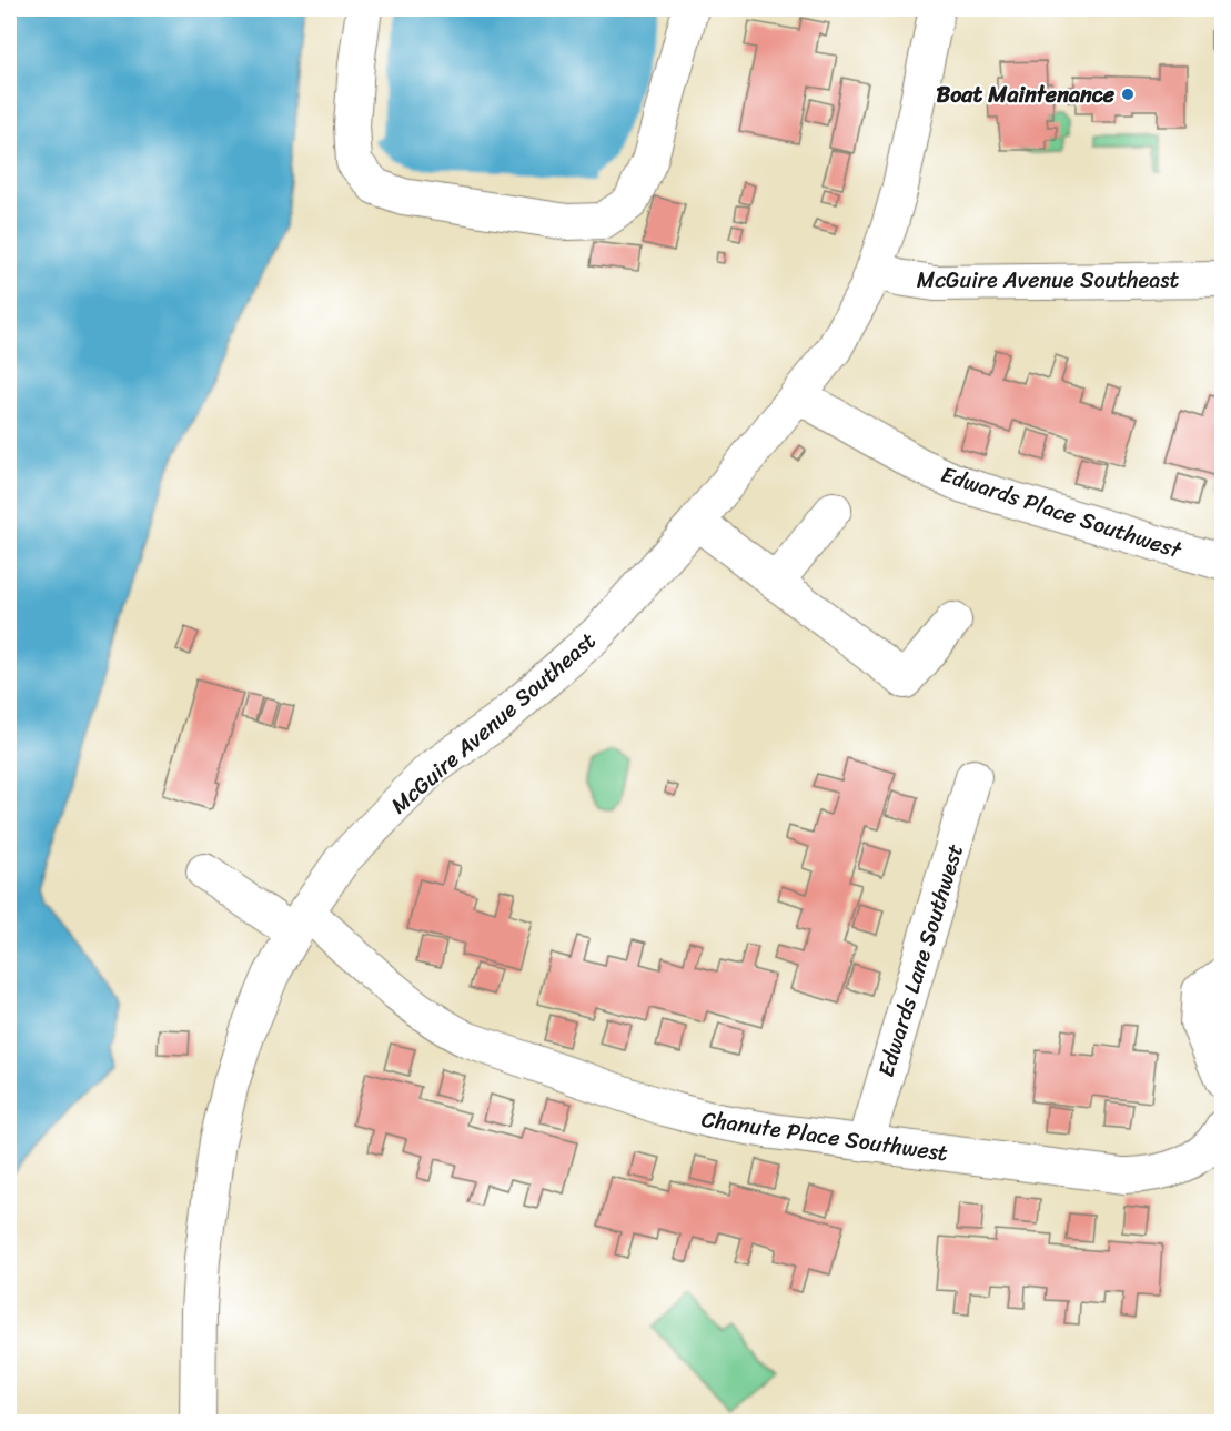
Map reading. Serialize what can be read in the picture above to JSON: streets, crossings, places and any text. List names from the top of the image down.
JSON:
{
  "streets": {
    "street": [
      "McGuire Avenue Southeast",
      "Edwards Place Southwest",
      "Edwards Lane Southwest",
      "Chanute Place Southwest"
    ]
  },
  "crossings": [
    ["McGuire Avenue Southeast", "Edwards Place Southwest"],
    ["McGuire Avenue Southeast", "Chanute Place Southwest"],
    ["Edwards Lane Southwest", "Chanute Place Southwest"]
  ],
  "places": ["Boat Maintenance"]
}
